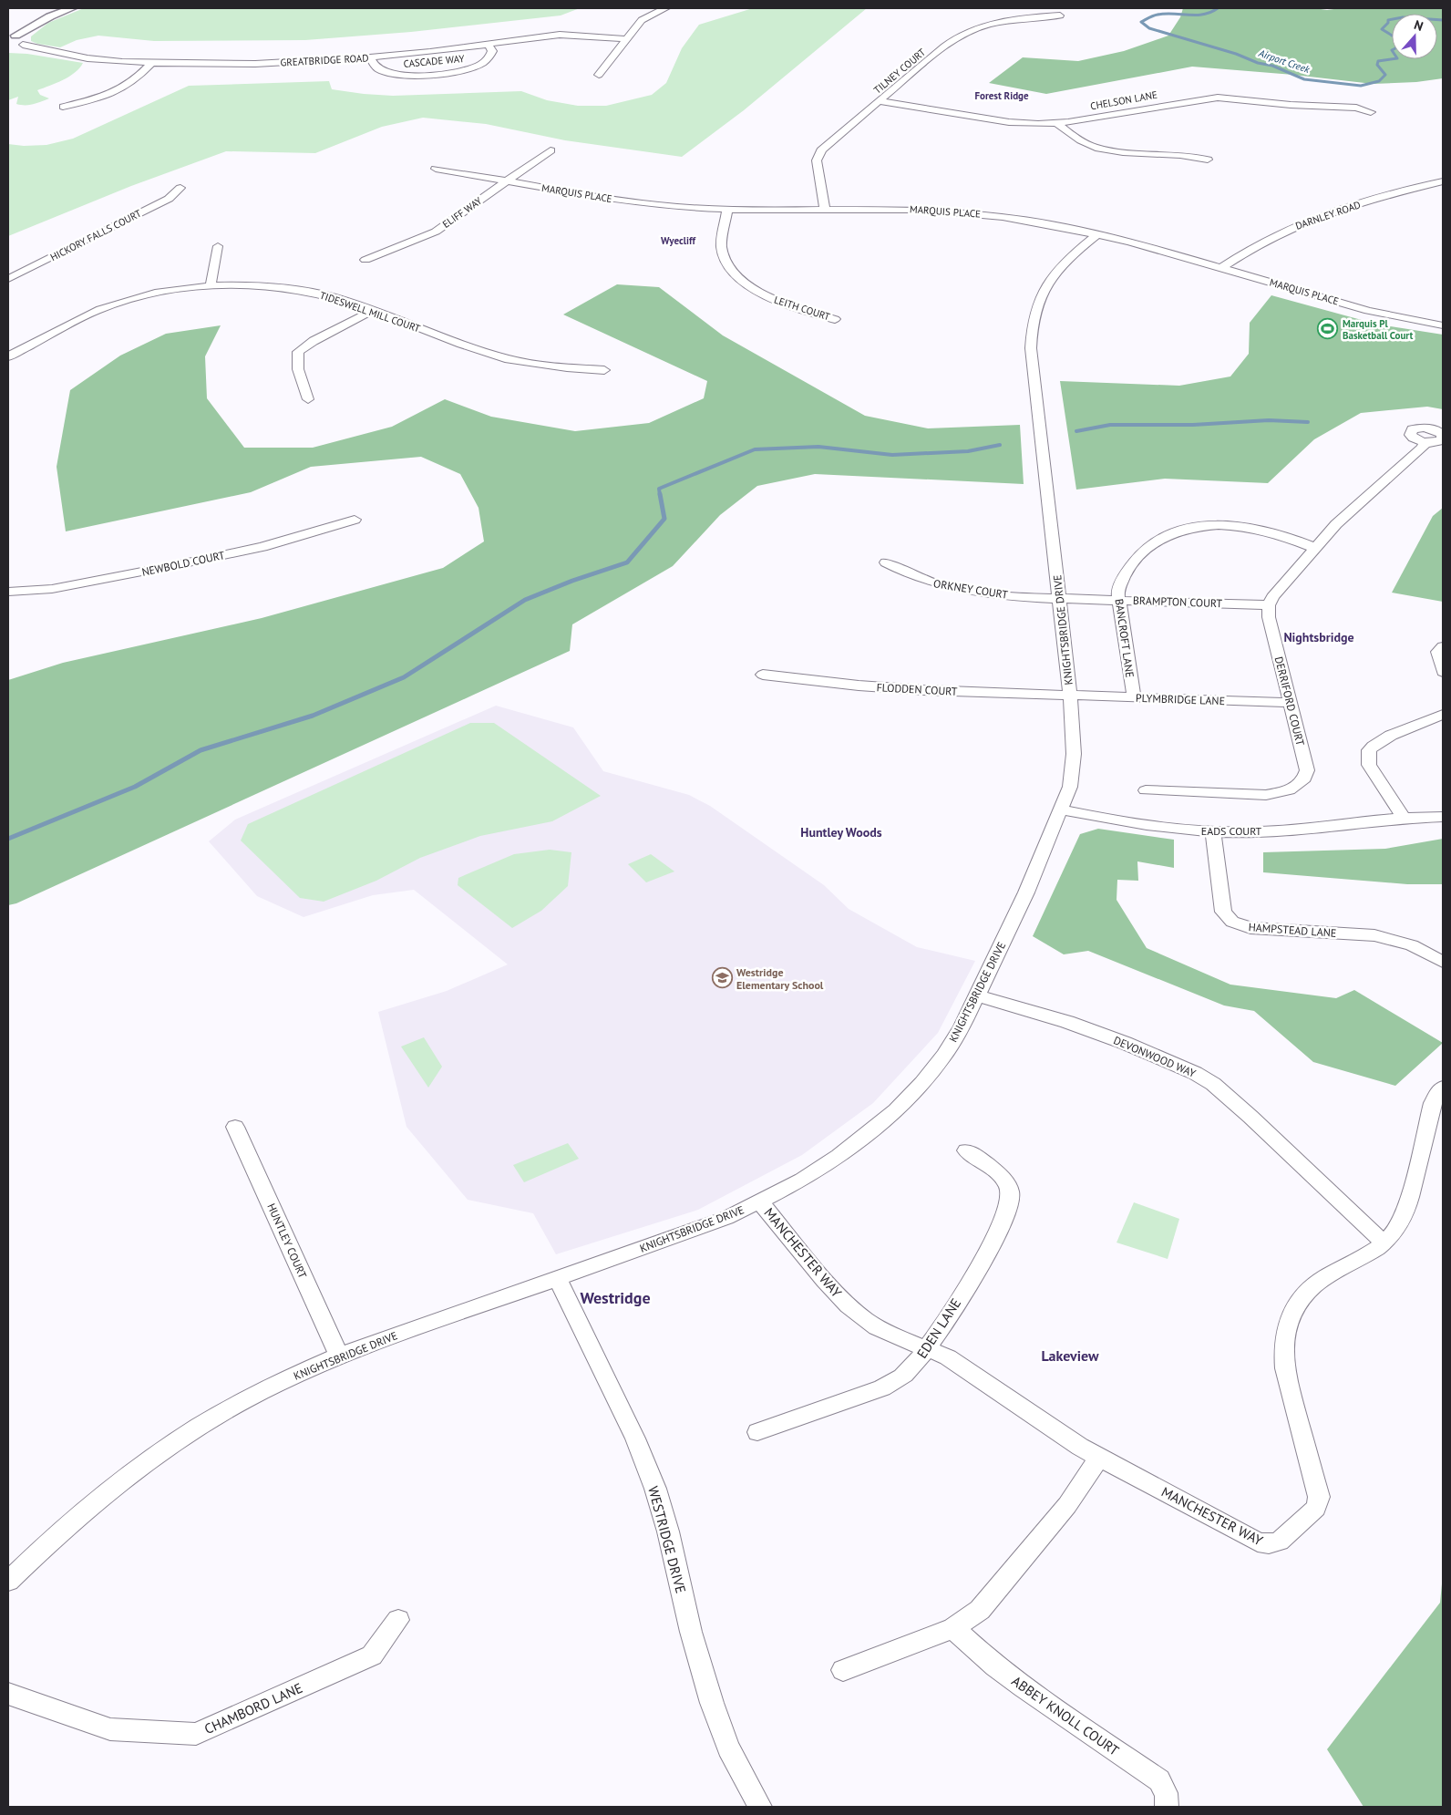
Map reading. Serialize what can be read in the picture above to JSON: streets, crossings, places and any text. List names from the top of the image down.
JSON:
{
  "streets": {
    "street": [
      "GREATBRIDGE ROAD",
      "CASCADE WAY",
      "TILNEY COURT",
      "CHELSON LANE",
      "MARQUIS PLACE",
      "ELIFF WAY",
      "DARNLEY ROAD",
      "HICKORY FALLS COURT",
      "LEITH COURT",
      "TIDESWELL MILL COURT",
      "NEWBOLD COURT",
      "ORKNEY COURT",
      "BRAMPTON COURT",
      "KNIGHTSBRIDGE DRIVE",
      "BANCROFT LANE",
      "FLODDEN COURT",
      "PLYMBRIDGE LANE",
      "DERRIFORD COURT",
      "EADS COURT",
      "HAMPSTEAD LANE",
      "DEVONWOOD WAY",
      "HUNTLEY COURT",
      "MANCHESTER WAY",
      "EDEN LANE",
      "WESTRIDGE DRIVE",
      "CHAMBORD LANE",
      "ABBEY KNOLL COURT"
    ]
  },
  "crossings": [
    ["GREATBRIDGE ROAD", "CASCADE WAY"],
    ["TILNEY COURT", "CHELSON LANE"],
    ["TILNEY COURT", "MARQUIS PLACE"],
    ["MARQUIS PLACE", "ELIFF WAY"],
    ["MARQUIS PLACE", "DARNLEY ROAD"],
    ["MARQUIS PLACE", "LEITH COURT"],
    ["MARQUIS PLACE", "KNIGHTSBRIDGE DRIVE"],
    ["ORKNEY COURT", "BRAMPTON COURT"],
    ["ORKNEY COURT", "KNIGHTSBRIDGE DRIVE"],
    ["BRAMPTON COURT", "KNIGHTSBRIDGE DRIVE"],
    ["BRAMPTON COURT", "BANCROFT LANE"],
    ["BRAMPTON COURT", "DERRIFORD COURT"],
    ["KNIGHTSBRIDGE DRIVE", "FLODDEN COURT"],
    ["KNIGHTSBRIDGE DRIVE", "PLYMBRIDGE LANE"],
    ["KNIGHTSBRIDGE DRIVE", "EADS COURT"],
    ["KNIGHTSBRIDGE DRIVE", "DEVONWOOD WAY"],
    ["KNIGHTSBRIDGE DRIVE", "HUNTLEY COURT"],
    ["KNIGHTSBRIDGE DRIVE", "MANCHESTER WAY"],
    ["KNIGHTSBRIDGE DRIVE", "WESTRIDGE DRIVE"],
    ["BANCROFT LANE", "PLYMBRIDGE LANE"],
    ["FLODDEN COURT", "PLYMBRIDGE LANE"],
    ["PLYMBRIDGE LANE", "DERRIFORD COURT"],
    ["EADS COURT", "HAMPSTEAD LANE"],
    ["DEVONWOOD WAY", "MANCHESTER WAY"],
    ["MANCHESTER WAY", "EDEN LANE"]
  ],
  "districts": [
    "Forest Ridge",
    "Wyecliff",
    "Nightsbridge",
    "Huntley Woods",
    "Westridge",
    "Lakeview"
  ],
  "water": ["Airport Creek"],
  "places": {
    "sports": ["Marquis Pl Basketball Court"],
    "school or university": ["Westridge Elementary School"]
  },
  "north": "top"
}
